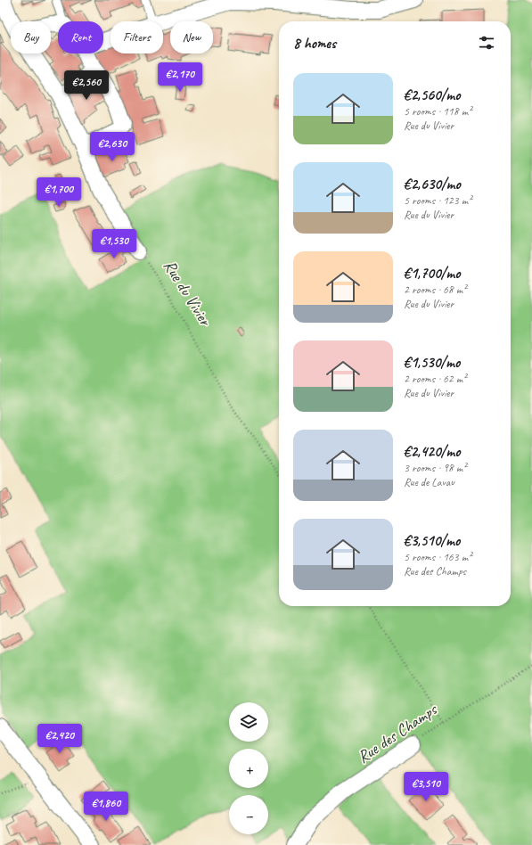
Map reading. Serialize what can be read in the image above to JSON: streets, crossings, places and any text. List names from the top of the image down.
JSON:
{
  "streets": {
    "street": ["Rue des Champs"],
    "path": ["Rue du Vivier"]
  },
  "page": {
    "chip": [
      "Buy",
      "Rent",
      "Filters",
      "New"
    ],
    "heading": "8 homes",
    "price": [
      "€2,170",
      "€2,560",
      "€2,630",
      "€1,700",
      "€1,530",
      "€2,420",
      "€3,510",
      "€1,860"
    ],
    "list": [
      {
        "name": "€2,560/mo",
        "note": "5 rooms · 118 m² · Rue du Vivier"
      },
      {
        "name": "€2,630/mo",
        "note": "5 rooms · 123 m² · Rue du Vivier"
      },
      {
        "name": "€1,700/mo",
        "note": "2 rooms · 68 m² · Rue du Vivier"
      },
      {
        "name": "€1,530/mo",
        "note": "2 rooms · 62 m² · Rue du Vivier"
      },
      {
        "name": "€2,420/mo",
        "note": "3 rooms · 98 m² · Rue de Lavau"
      },
      {
        "name": "€3,510/mo",
        "note": "5 rooms · 163 m² · Rue des Champs"
      }
    ],
    "map_buttons": ["+", "−"]
  }
}
